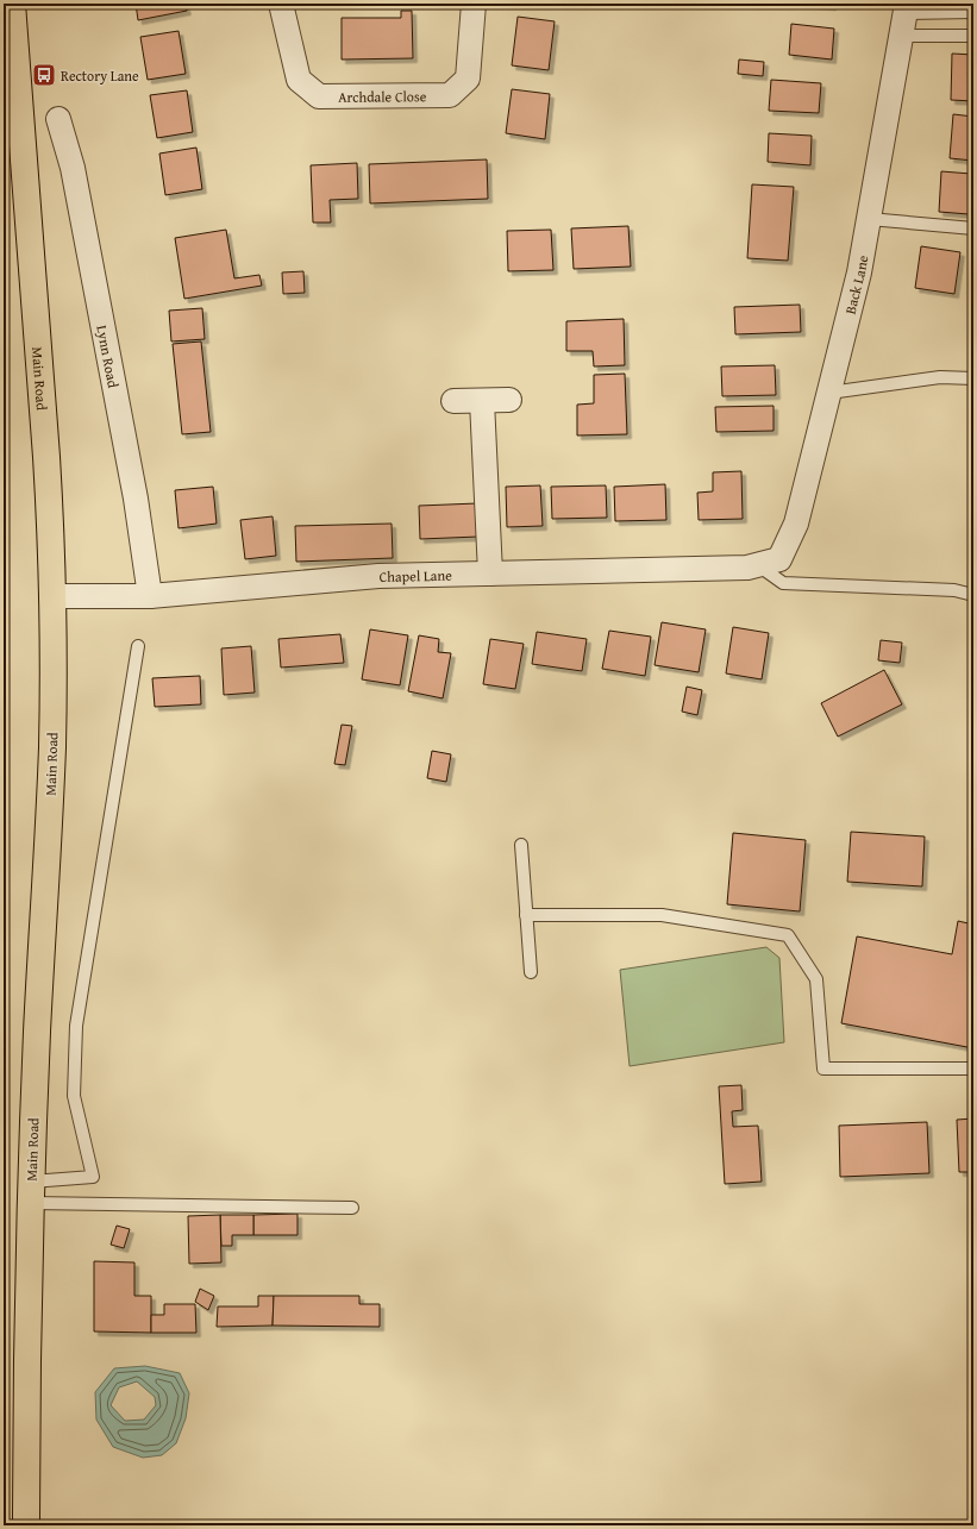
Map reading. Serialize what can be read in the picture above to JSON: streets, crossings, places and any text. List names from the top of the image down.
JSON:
{
  "streets": {
    "highway": ["Main Road"],
    "street": [
      "Archdale Close",
      "Back Lane",
      "Lynn Road",
      "Chapel Lane"
    ]
  },
  "crossings": [
    ["Back Lane", "Chapel Lane"],
    ["Lynn Road", "Chapel Lane"],
    ["Main Road", "Chapel Lane"]
  ],
  "places": {
    "bus stop": ["Rectory Lane"]
  }
}
